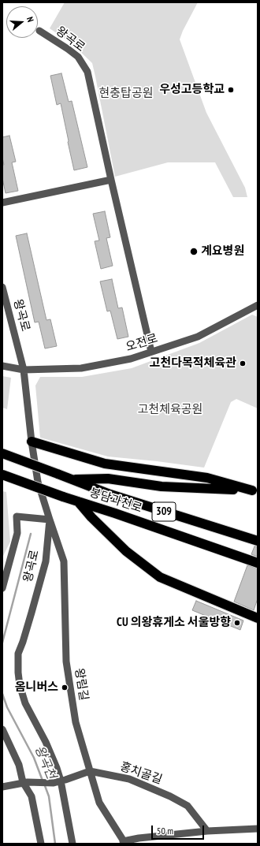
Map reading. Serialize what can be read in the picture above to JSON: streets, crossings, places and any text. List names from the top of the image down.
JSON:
{
  "streets": {
    "highway": ["봉담과천로", "309"],
    "street": [
      "왕곡로",
      "오전로",
      "왕림길",
      "홍치골길"
    ]
  },
  "crossings": [
    ["왕곡로", "오전로"],
    ["왕곡로", "왕림길"],
    ["왕곡로", "홍치골길"],
    ["왕림길", "홍치골길"]
  ],
  "water": ["왕곡천"],
  "parks": ["현충탑공원", "고천체육공원"],
  "places": [
    "우성고등학교",
    "계요병원",
    "고천다목적체육관",
    "CU 의왕휴게소 서울방향",
    "옴니버스"
  ],
  "scale_bar": "50 m",
  "north": "right"
}
